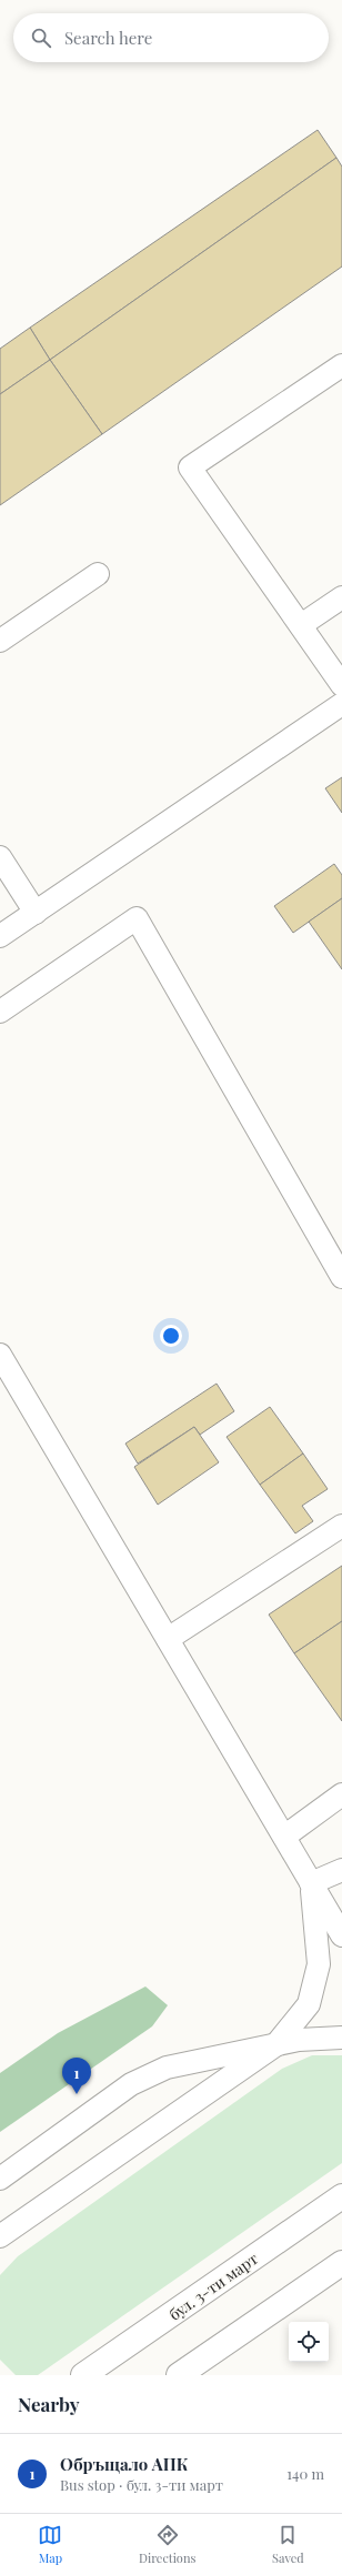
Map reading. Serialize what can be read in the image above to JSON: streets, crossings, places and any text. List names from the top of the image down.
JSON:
{
  "streets": {
    "main road": ["бул. 3-ти март"]
  },
  "page": {
    "search": "Search here",
    "pins": "1",
    "heading": "Nearby",
    "list": [
      {
        "mark": "1",
        "name": "Обръщало АПК",
        "note": "Bus stop · бул. 3-ти март",
        "value": "140 m"
      }
    ],
    "nav": ["Map", "Directions", "Saved"]
  }
}
